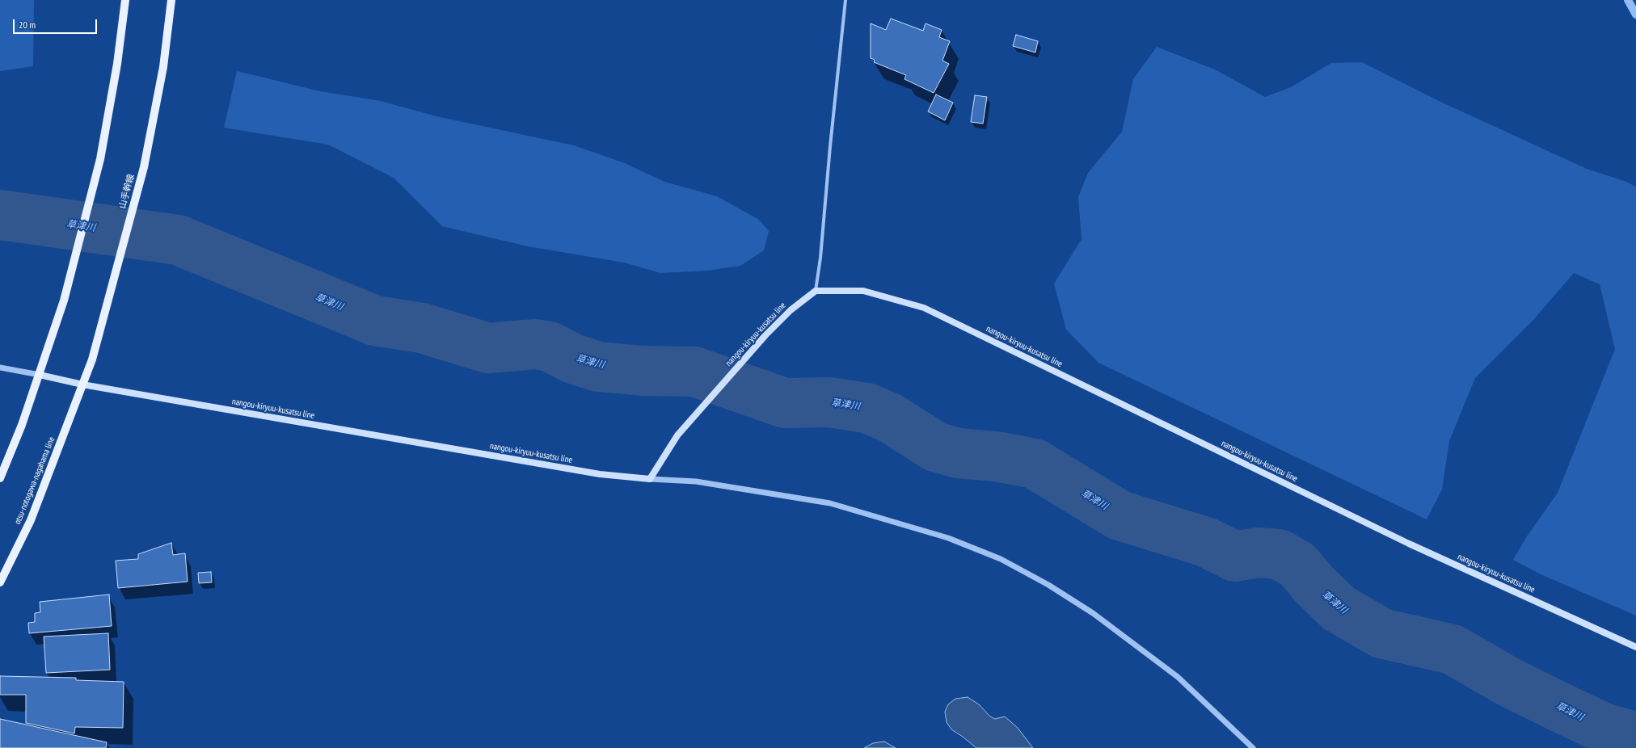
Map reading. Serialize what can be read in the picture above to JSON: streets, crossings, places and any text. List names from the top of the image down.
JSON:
{
  "streets": {
    "main road": ["山手幹線", "nangou-kiryuu-kusatsu line", "otsu-notogawa-nagahama line"]
  },
  "crossings": [
    ["山手幹線", "nangou-kiryuu-kusatsu line"],
    ["山手幹線", "otsu-notogawa-nagahama line"],
    ["nangou-kiryuu-kusatsu line", "otsu-notogawa-nagahama line"]
  ],
  "water": ["草津川"],
  "scale_bar": "20 m"
}
